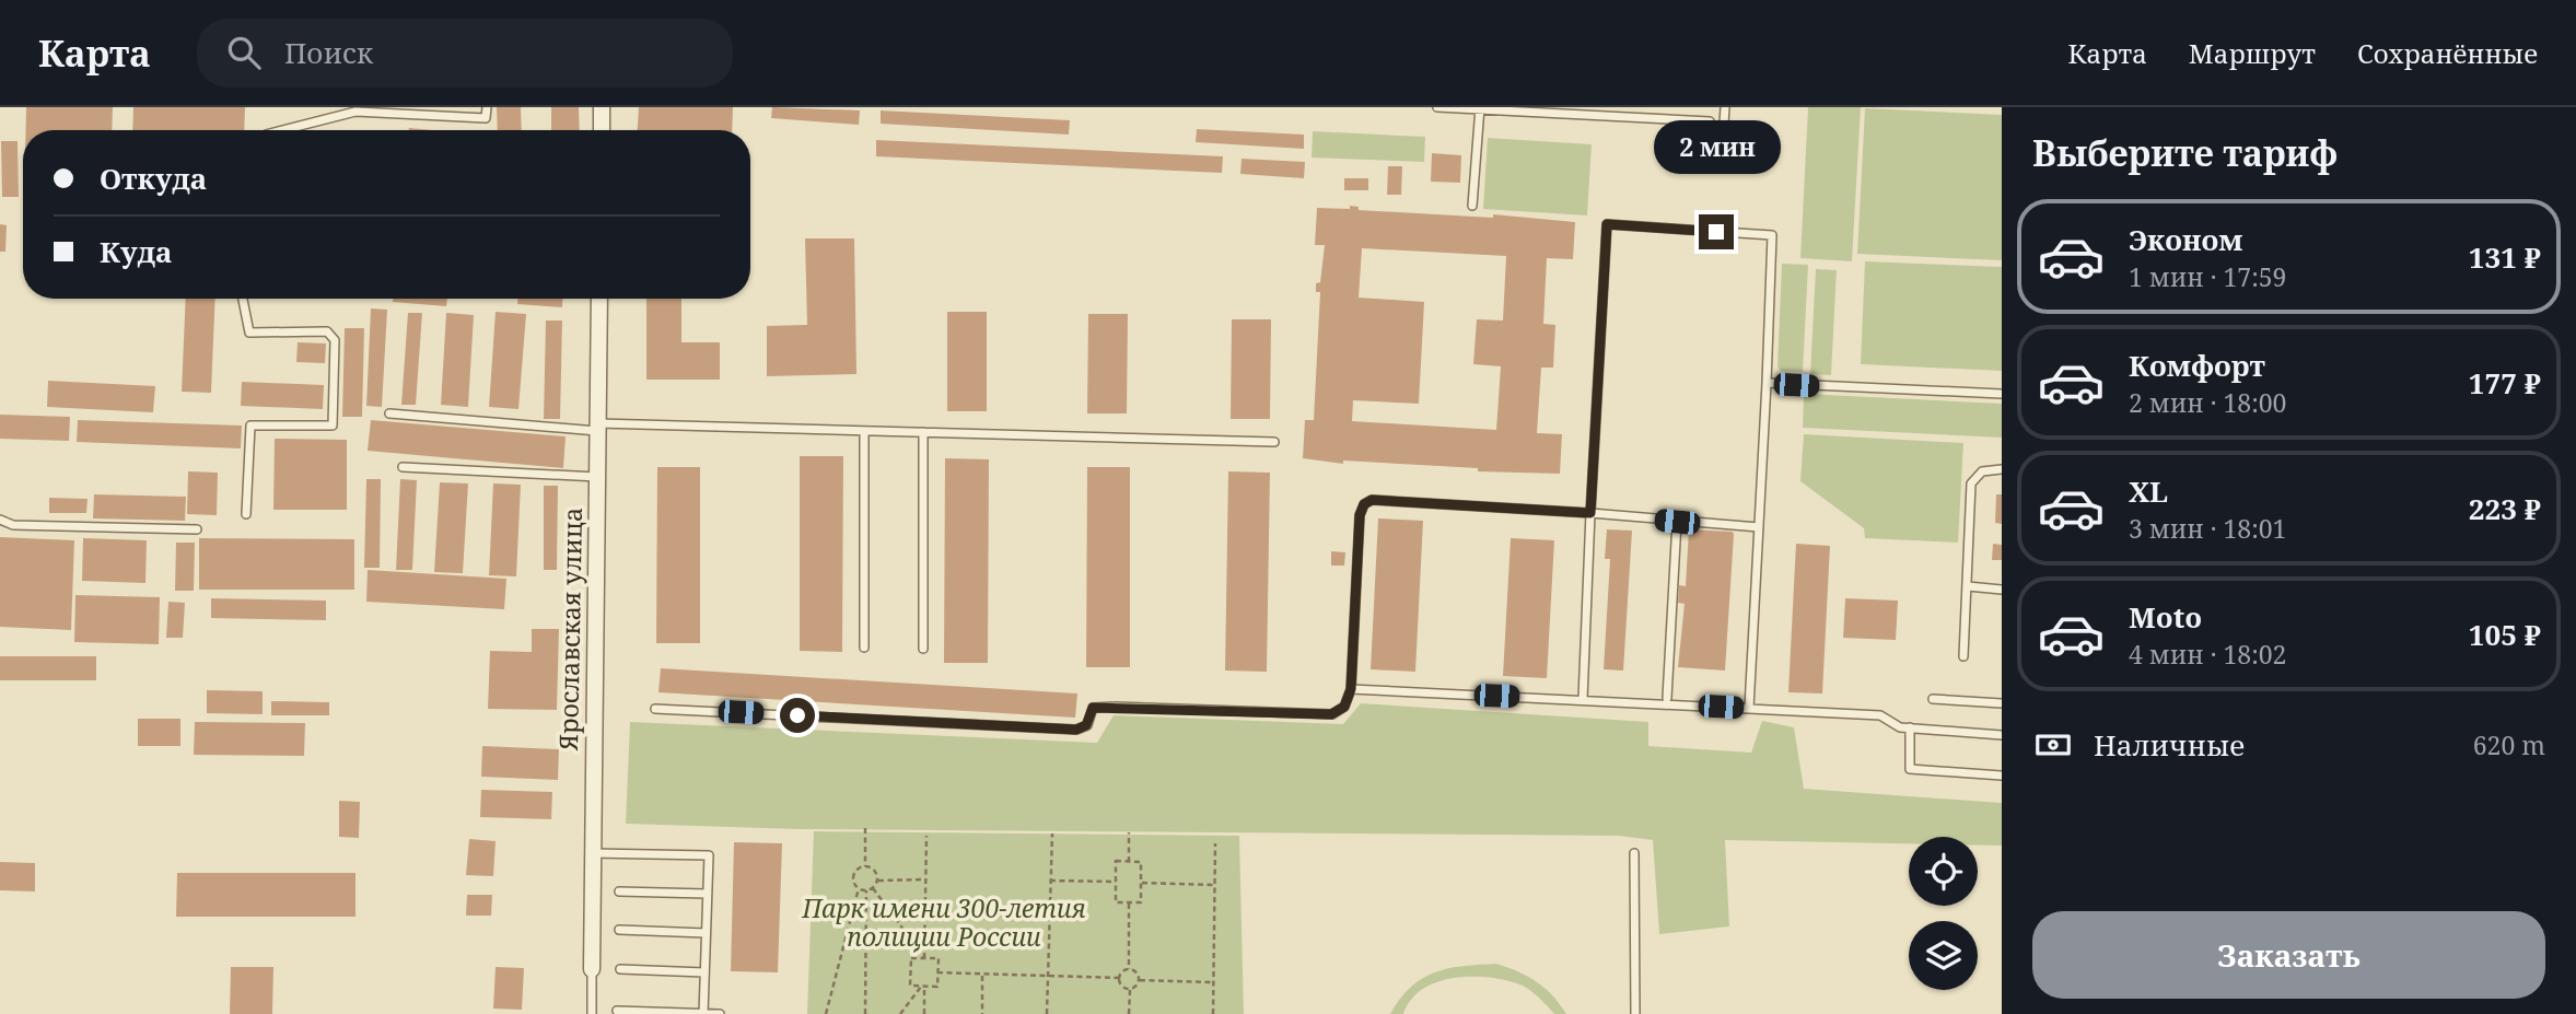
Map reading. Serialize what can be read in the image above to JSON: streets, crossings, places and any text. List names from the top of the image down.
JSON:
{
  "streets": {
    "street": ["Ярославская улица"]
  },
  "parks": ["Парк имени 300-летия полиции России"],
  "page": {
    "header": "Карта",
    "search": "Поиск",
    "nav": ["Карта", "Маршрут", "Сохранённые"],
    "heading": "Выберите тариф",
    "bubble": "2 мин",
    "banner": ["Откуда", "Куда"],
    "list": [
      {
        "name": "Эконом",
        "note": "1 мин · 17:59",
        "value": "131 ₽"
      },
      {
        "name": "Комфорт",
        "note": "2 мин · 18:00",
        "value": "177 ₽"
      },
      {
        "name": "XL",
        "note": "3 мин · 18:01",
        "value": "223 ₽"
      },
      {
        "name": "Moto",
        "note": "4 мин · 18:02",
        "value": "105 ₽"
      }
    ],
    "pay": ["Наличные", "620 m"],
    "buttons": "Заказать"
  }
}
